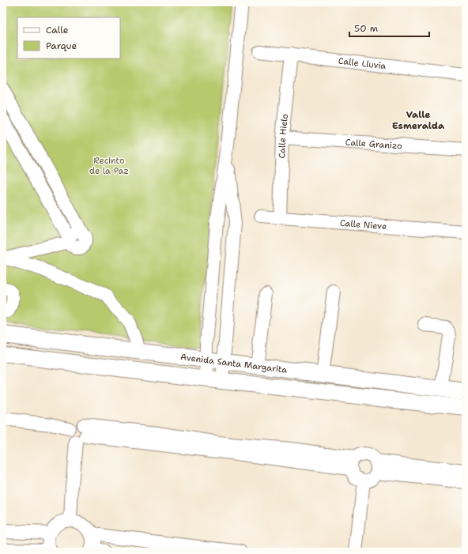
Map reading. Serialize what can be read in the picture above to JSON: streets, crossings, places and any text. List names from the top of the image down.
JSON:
{
  "streets": {
    "main road": ["Avenida Santa Margarita"],
    "street": [
      "Calle Lluvia",
      "Calle Hielo",
      "Calle Granizo",
      "Calle Nieve"
    ]
  },
  "crossings": [
    ["Calle Lluvia", "Calle Hielo"],
    ["Calle Hielo", "Calle Granizo"],
    ["Calle Hielo", "Calle Nieve"]
  ],
  "districts": ["Valle Esmeralda"],
  "parks": ["Recinto de la Paz"],
  "legend": ["Calle", "Parque"],
  "scale_bar": "50 m"
}
